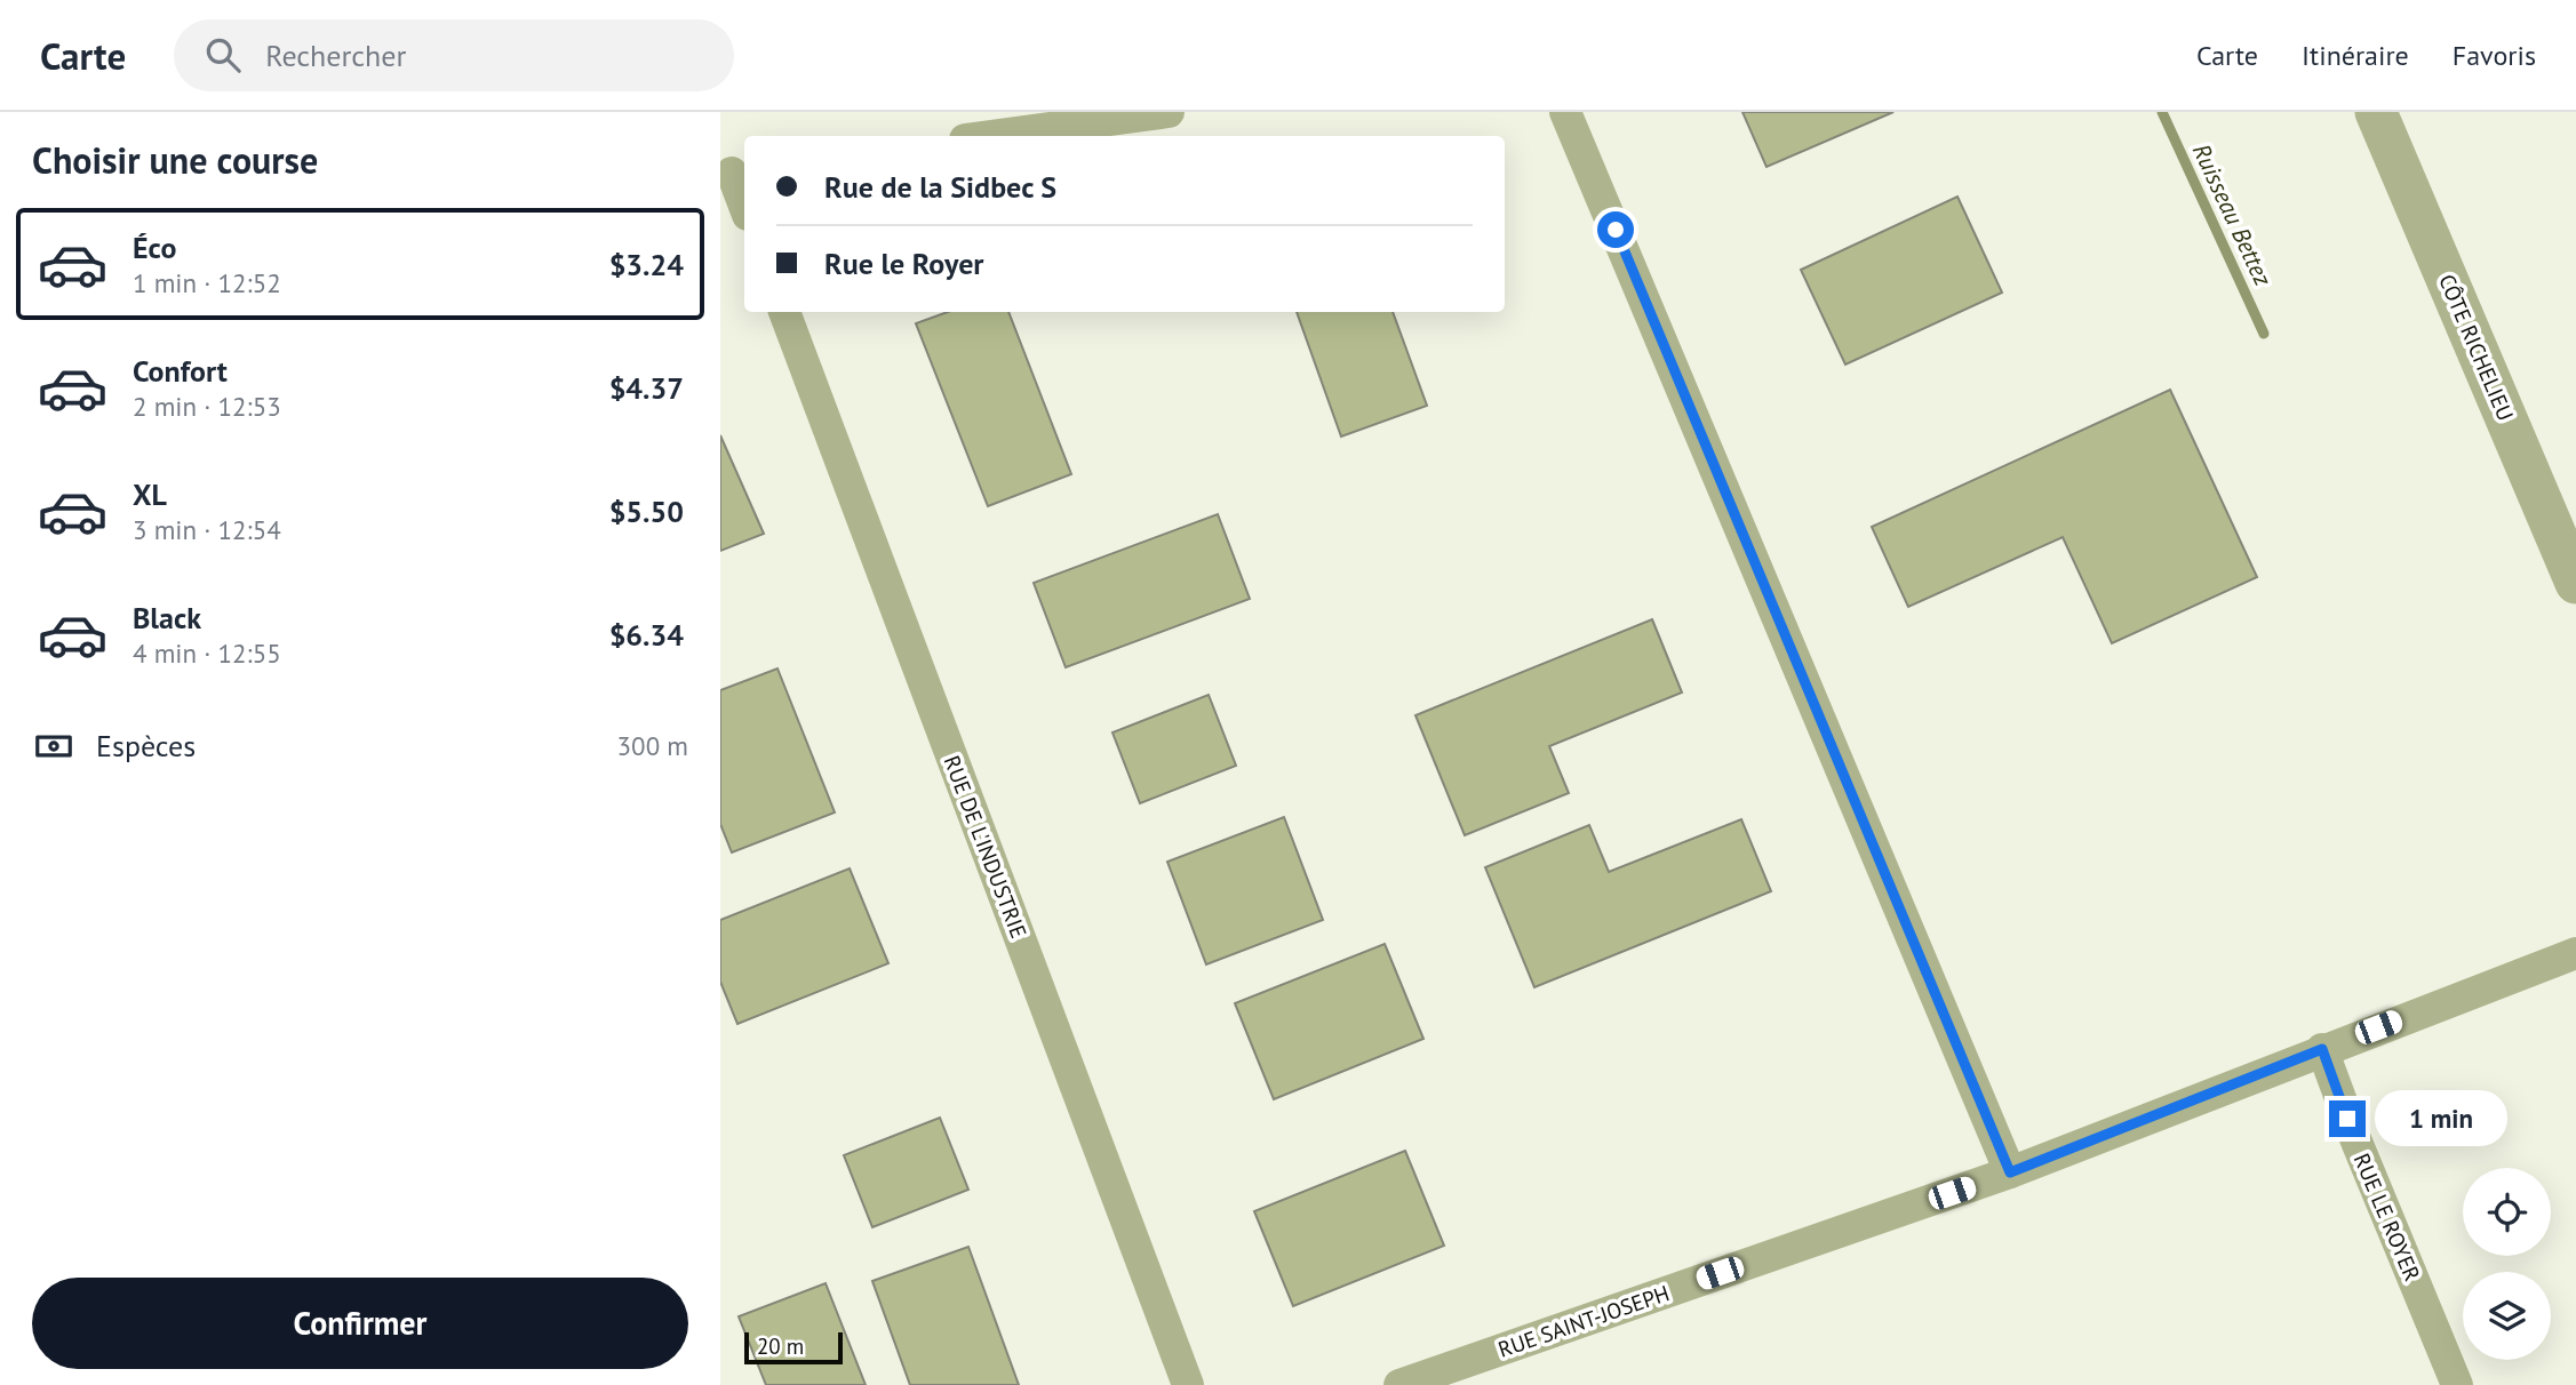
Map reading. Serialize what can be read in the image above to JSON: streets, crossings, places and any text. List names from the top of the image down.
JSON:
{
  "streets": {
    "street": [
      "CÔTE RICHELIEU",
      "RUE DE L'INDUSTRIE",
      "RUE LE ROYER",
      "RUE SAINT-JOSEPH"
    ]
  },
  "crossings": [
    ["RUE LE ROYER", "RUE SAINT-JOSEPH"]
  ],
  "water": ["Ruisseau Bettez"],
  "scale_bar": "20 m",
  "page": {
    "header": "Carte",
    "search": "Rechercher",
    "nav": ["Carte", "Itinéraire", "Favoris"],
    "heading": "Choisir une course",
    "banner": ["Rue de la Sidbec S", "Rue le Royer"],
    "list": [
      {
        "name": "Éco",
        "note": "1 min · 12:52",
        "value": "$3.24"
      },
      {
        "name": "Confort",
        "note": "2 min · 12:53",
        "value": "$4.37"
      },
      {
        "name": "XL",
        "note": "3 min · 12:54",
        "value": "$5.50"
      },
      {
        "name": "Black",
        "note": "4 min · 12:55",
        "value": "$6.34"
      }
    ],
    "pay": ["Espèces", "300 m"],
    "bubble": "1 min",
    "buttons": "Confirmer",
    "scale": "20 m"
  }
}
